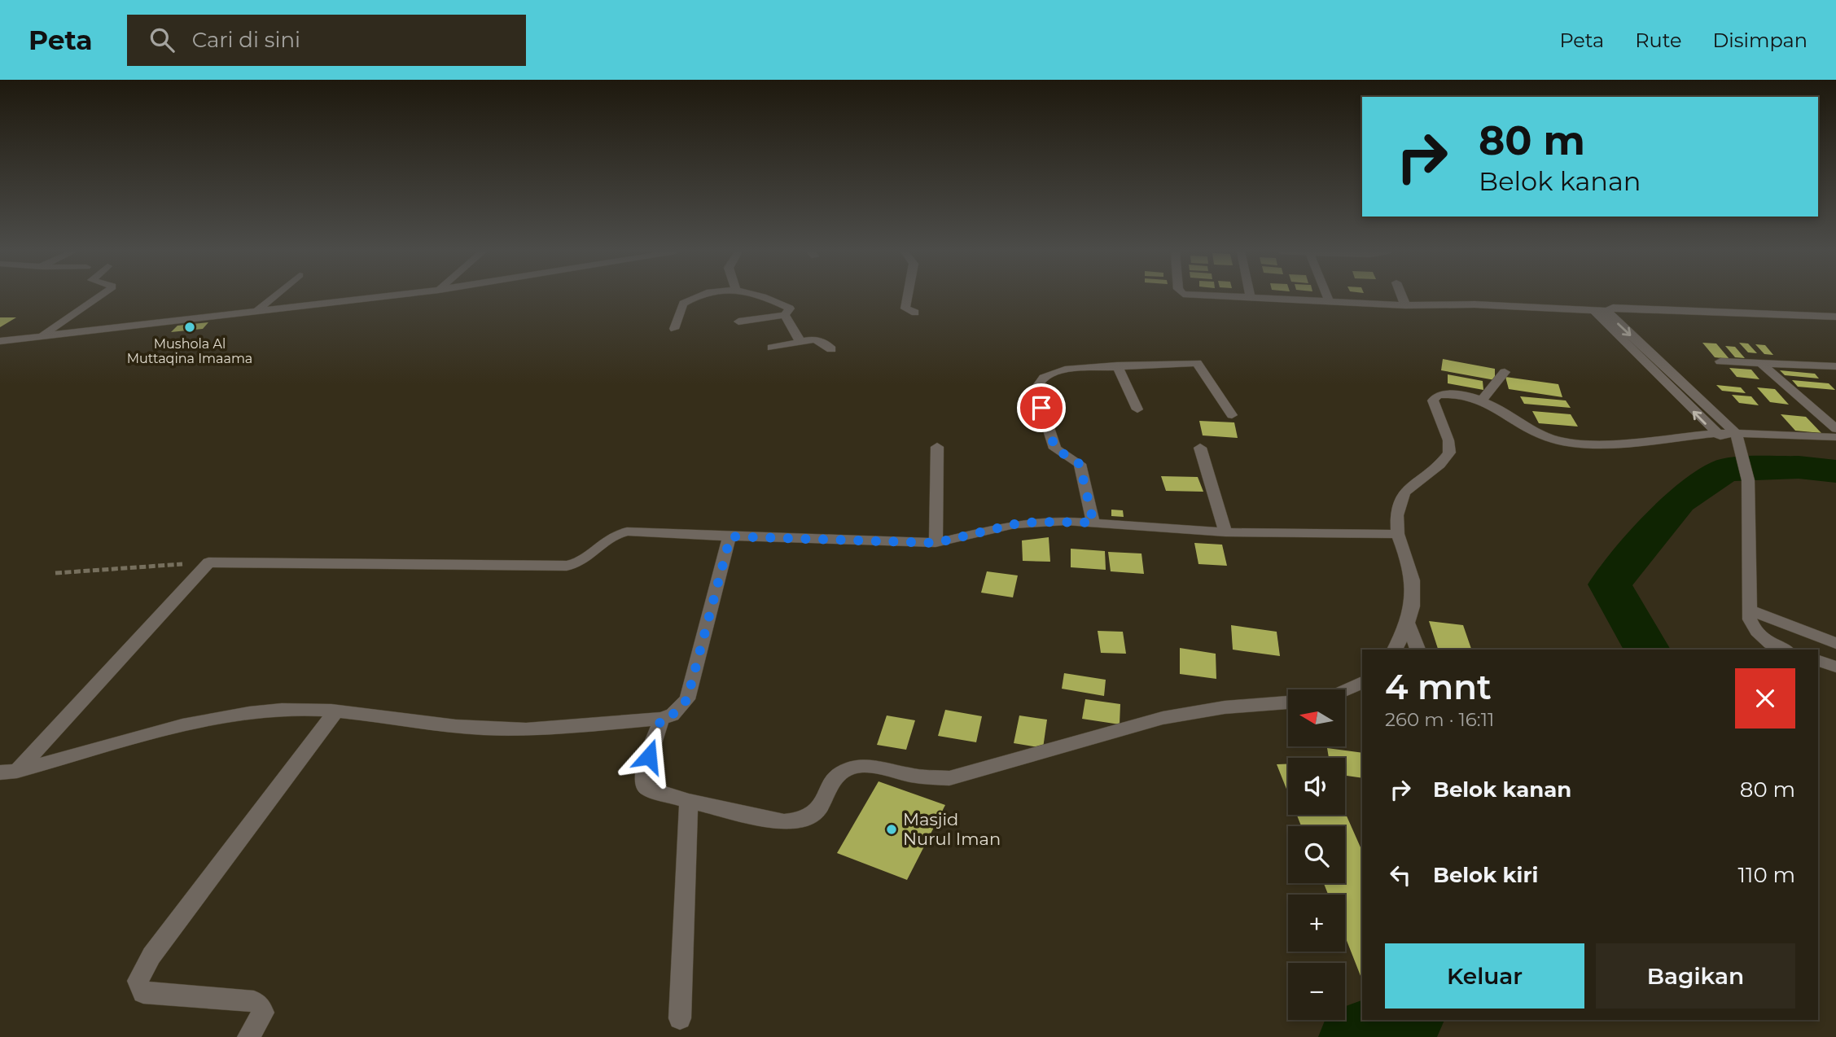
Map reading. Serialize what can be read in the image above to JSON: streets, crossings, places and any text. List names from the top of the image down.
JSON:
{
  "places": ["Mushola Al Muttaqina Imaama", "Masjid Nurul Iman"],
  "north": "left",
  "page": {
    "header": "Peta",
    "search": "Cari di sini",
    "nav": ["Peta", "Rute", "Disimpan"],
    "turn": ["80 m", "Belok kanan"],
    "heading": ["4 mnt", "260 m · 16:11"],
    "map_buttons": ["+", "−"],
    "list": [
      {
        "name": "Belok kanan",
        "value": "80 m"
      },
      {
        "name": "Belok kiri",
        "value": "110 m"
      }
    ],
    "buttons": ["Keluar", "Bagikan"]
  }
}
